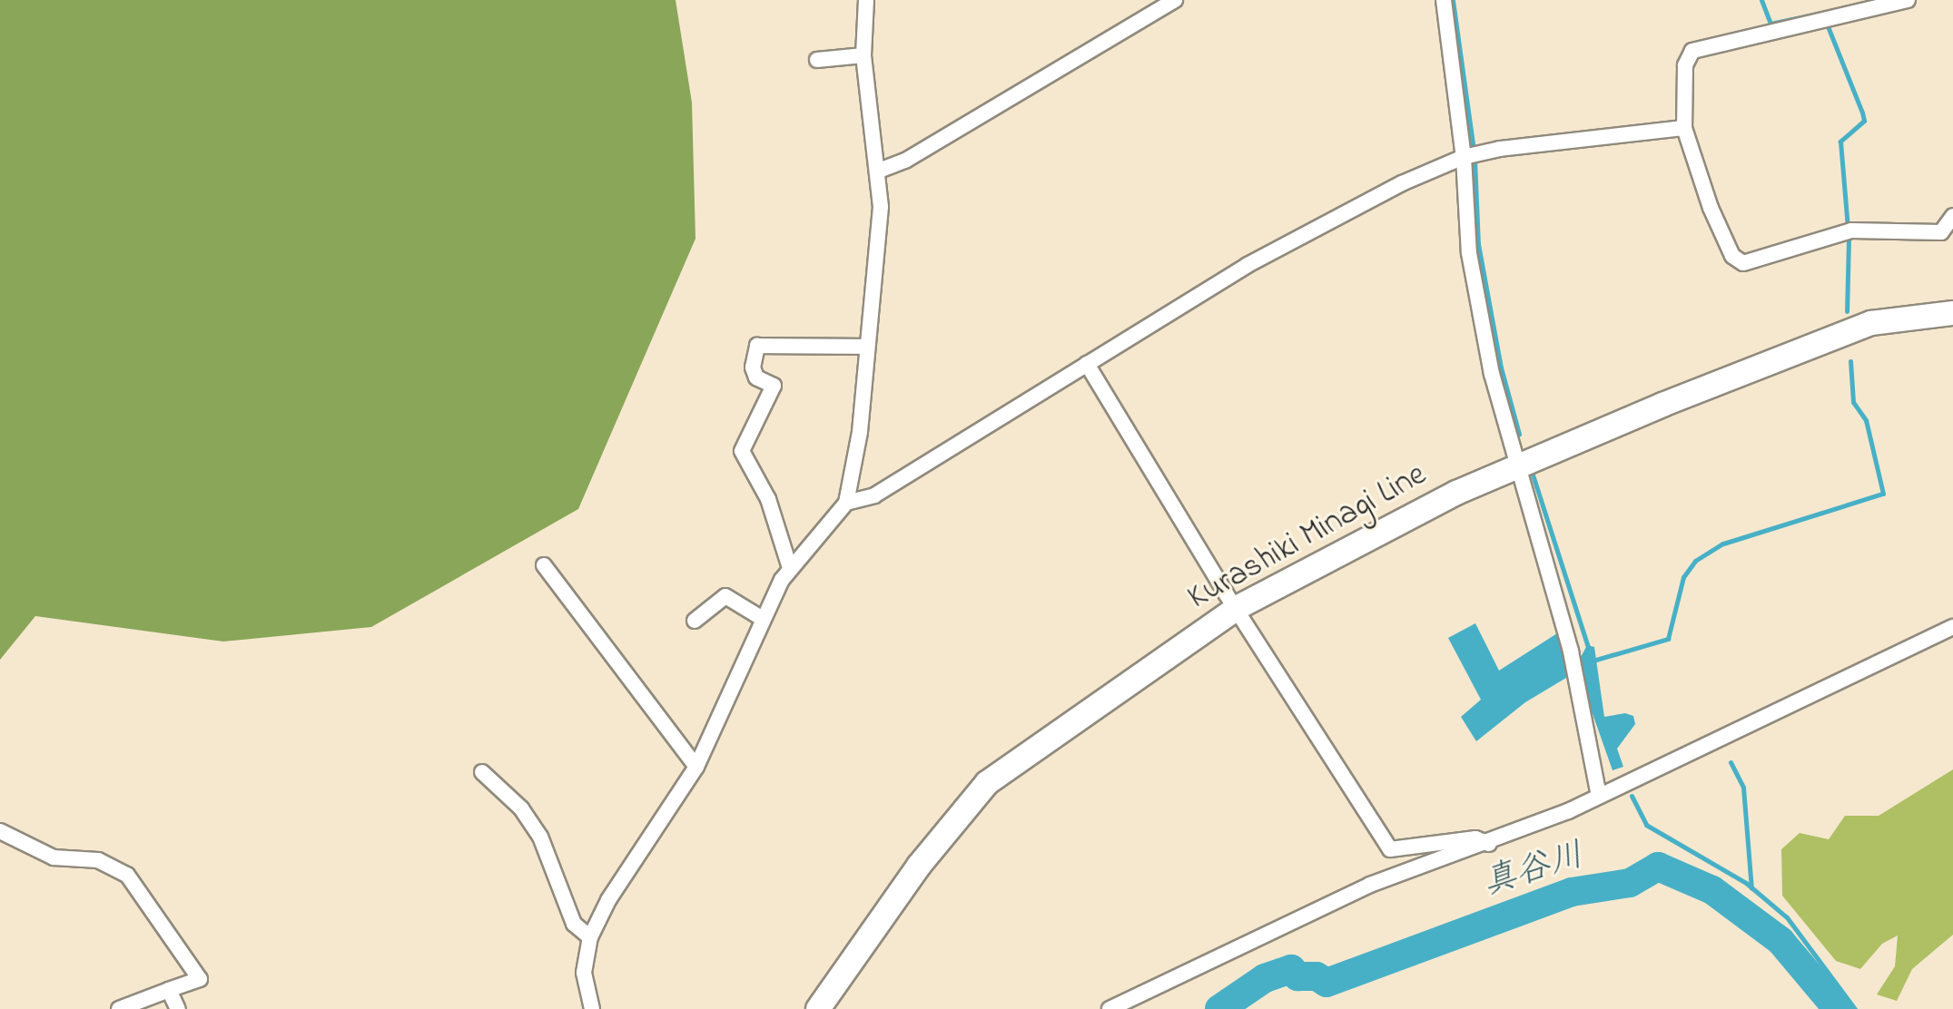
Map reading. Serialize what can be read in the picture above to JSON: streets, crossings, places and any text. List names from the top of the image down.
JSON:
{
  "streets": {
    "main road": ["Kurashiki Minagi Line"]
  },
  "water": ["真谷川"]
}
